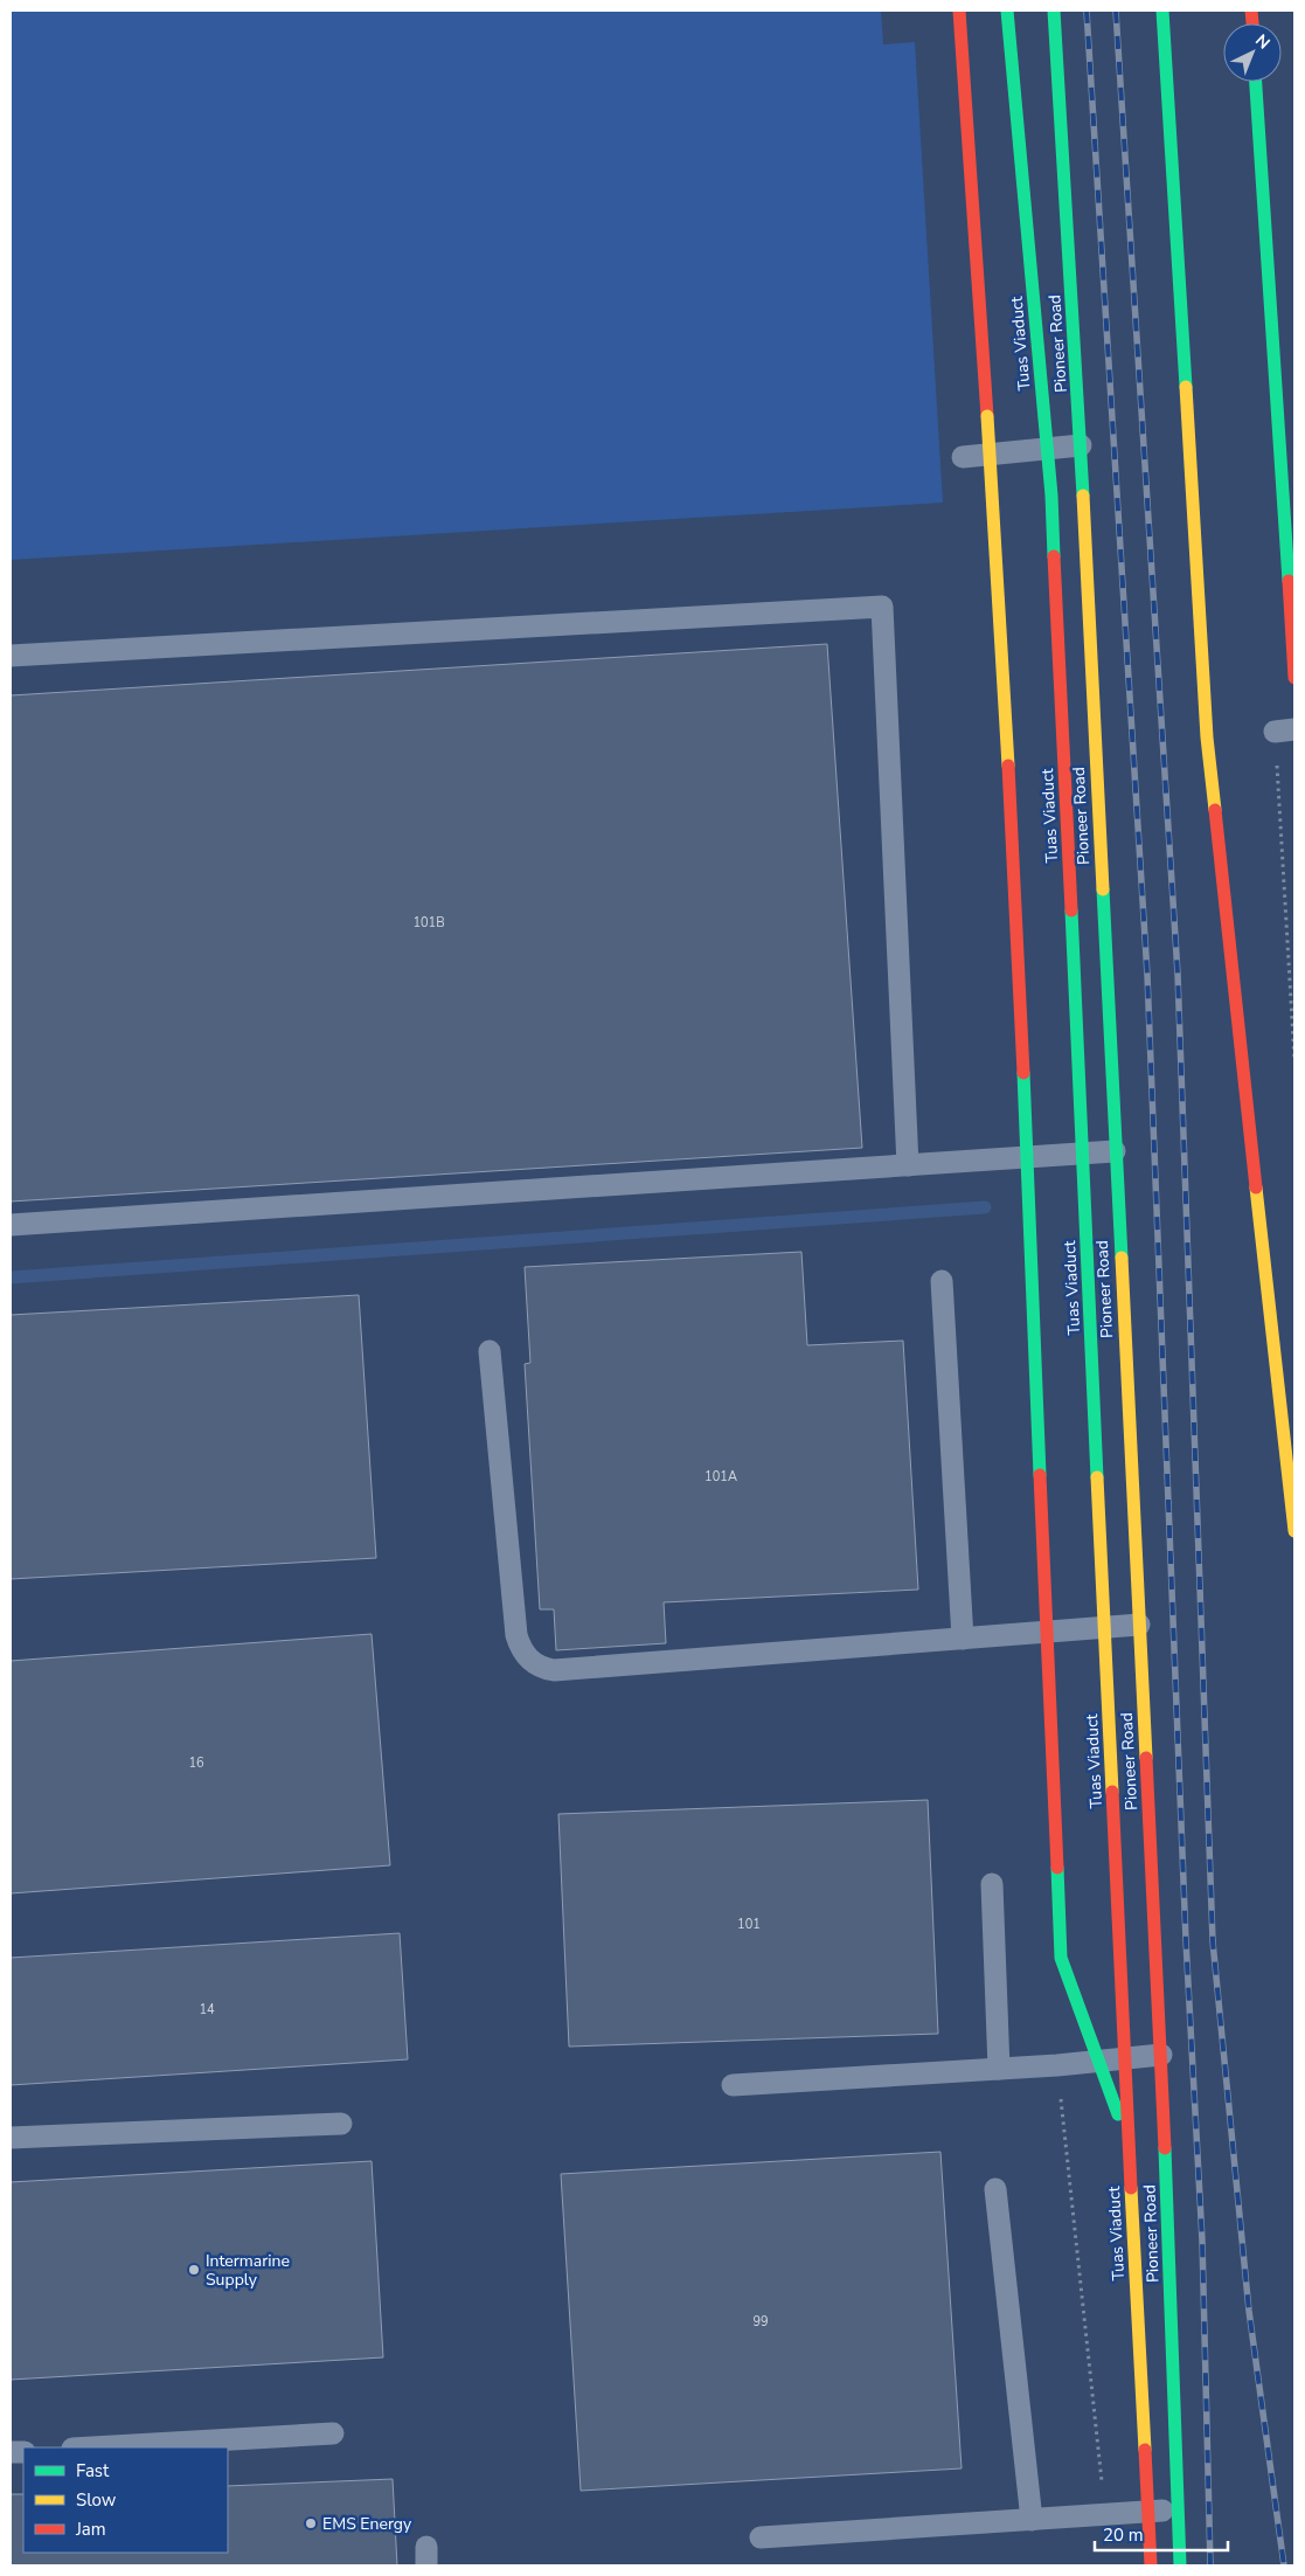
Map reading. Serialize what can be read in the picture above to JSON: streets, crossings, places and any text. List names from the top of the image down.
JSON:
{
  "streets": {
    "main road": ["Tuas Viaduct", "Pioneer Road"]
  },
  "places": ["Intermarine Supply", "EMS Energy"],
  "house_numbers": [
    "101B",
    "101A",
    "16",
    "101",
    "14",
    "99"
  ],
  "legend": ["Fast", "Slow", "Jam"],
  "scale_bar": "20 m",
  "north": "top right"
}
